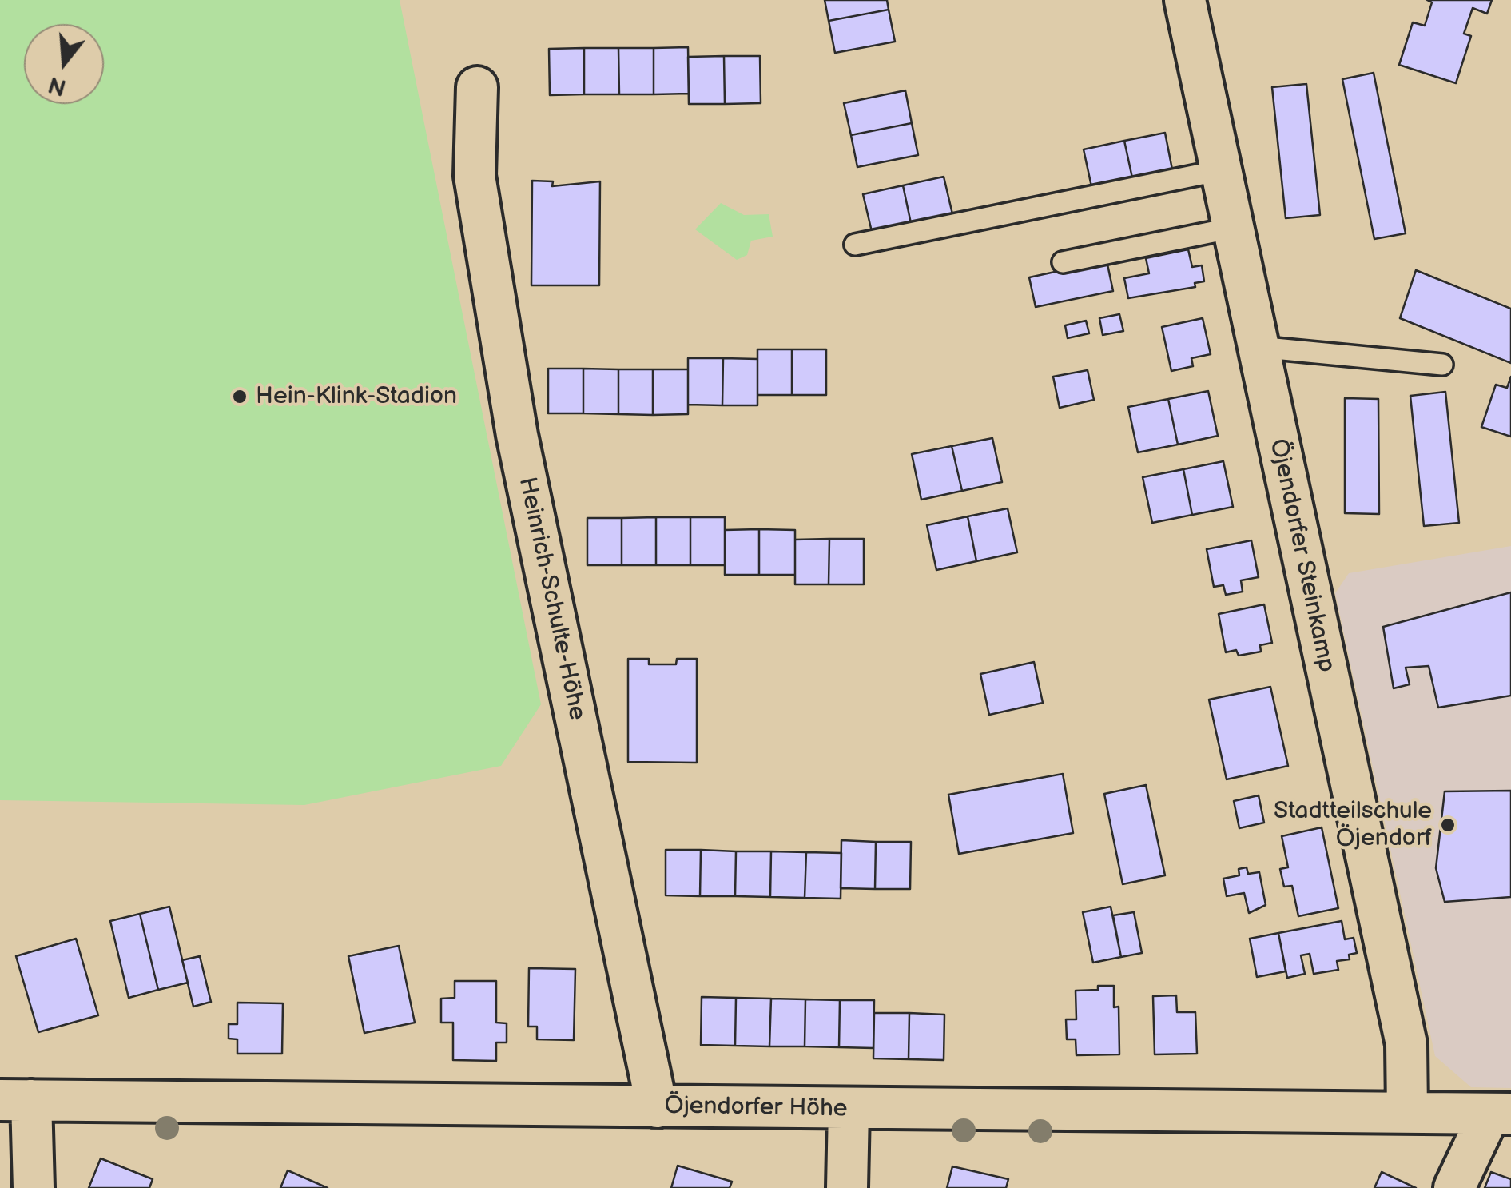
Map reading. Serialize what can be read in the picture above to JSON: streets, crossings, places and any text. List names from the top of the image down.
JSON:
{
  "streets": {
    "street": ["Öjendorfer Steinkamp", "Heinrich-Schulte-Höhe", "Öjendorfer Höhe"]
  },
  "crossings": [
    ["Öjendorfer Steinkamp", "Öjendorfer Höhe"],
    ["Heinrich-Schulte-Höhe", "Öjendorfer Höhe"]
  ],
  "places": ["Hein-Klink-Stadion", "Stadtteilschule Öjendorf"],
  "north": "bottom"
}
